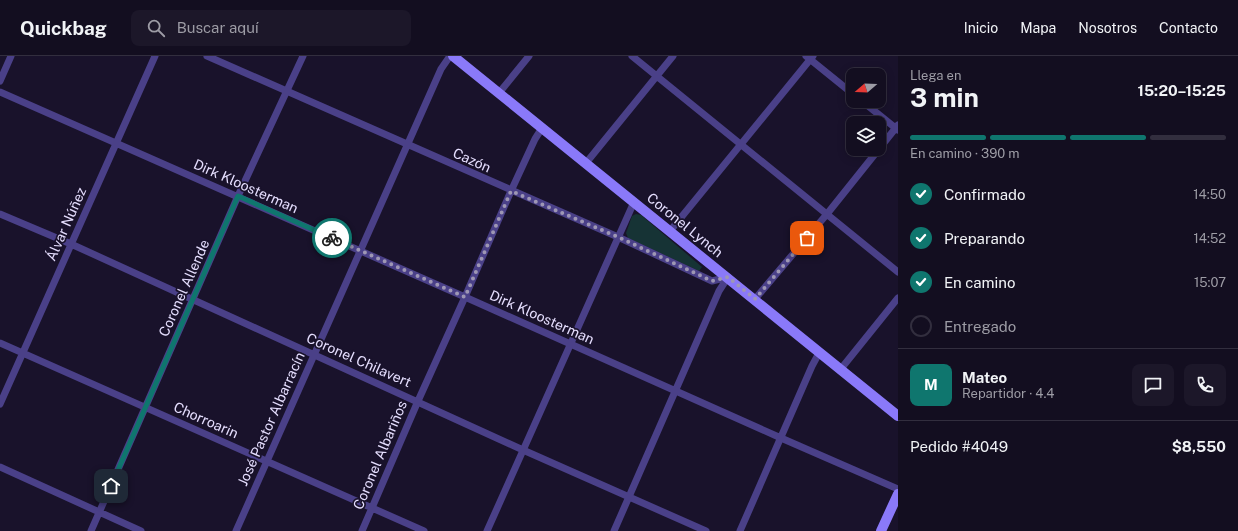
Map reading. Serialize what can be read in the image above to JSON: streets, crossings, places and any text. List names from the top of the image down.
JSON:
{
  "streets": {
    "street": [
      "Cazón",
      "Dirk Kloosterman",
      "Álvar Núñez",
      "Coronel Lynch",
      "Coronel Allende",
      "Coronel Chilavert",
      "José Pastor Albarracín",
      "Chorroarin",
      "Coronel Albariños"
    ]
  },
  "crossings": [
    ["Cazón", "Coronel Lynch"],
    ["Cazón", "Coronel Allende"],
    ["Cazón", "José Pastor Albarracín"],
    ["Cazón", "Coronel Albariños"],
    ["Dirk Kloosterman", "Álvar Núñez"],
    ["Dirk Kloosterman", "Coronel Allende"],
    ["Dirk Kloosterman", "José Pastor Albarracín"],
    ["Dirk Kloosterman", "Coronel Albariños"],
    ["Álvar Núñez", "Coronel Chilavert"],
    ["Álvar Núñez", "Chorroarin"],
    ["Coronel Lynch", "José Pastor Albarracín"],
    ["Coronel Lynch", "Coronel Albariños"],
    ["Coronel Allende", "Coronel Chilavert"],
    ["Coronel Allende", "Chorroarin"],
    ["Coronel Chilavert", "José Pastor Albarracín"],
    ["Coronel Chilavert", "Coronel Albariños"],
    ["José Pastor Albarracín", "Chorroarin"],
    ["Chorroarin", "Coronel Albariños"]
  ],
  "north": "left",
  "page": {
    "header": "Quickbag",
    "search": "Buscar aquí",
    "nav": [
      "Inicio",
      "Mapa",
      "Nosotros",
      "Contacto"
    ],
    "heading": ["3 min", "Llega en", "15:20–15:25"],
    "panel": [
      "Mateo",
      "Repartidor · 4.4",
      "Pedido #4049",
      "$8,550"
    ],
    "bar": "En camino · 390 m",
    "list": [
      ["Confirmado", "14:50"],
      ["Preparando", "14:52"],
      ["En camino", "15:07"],
      "Entregado"
    ],
    "round": "M"
  }
}
